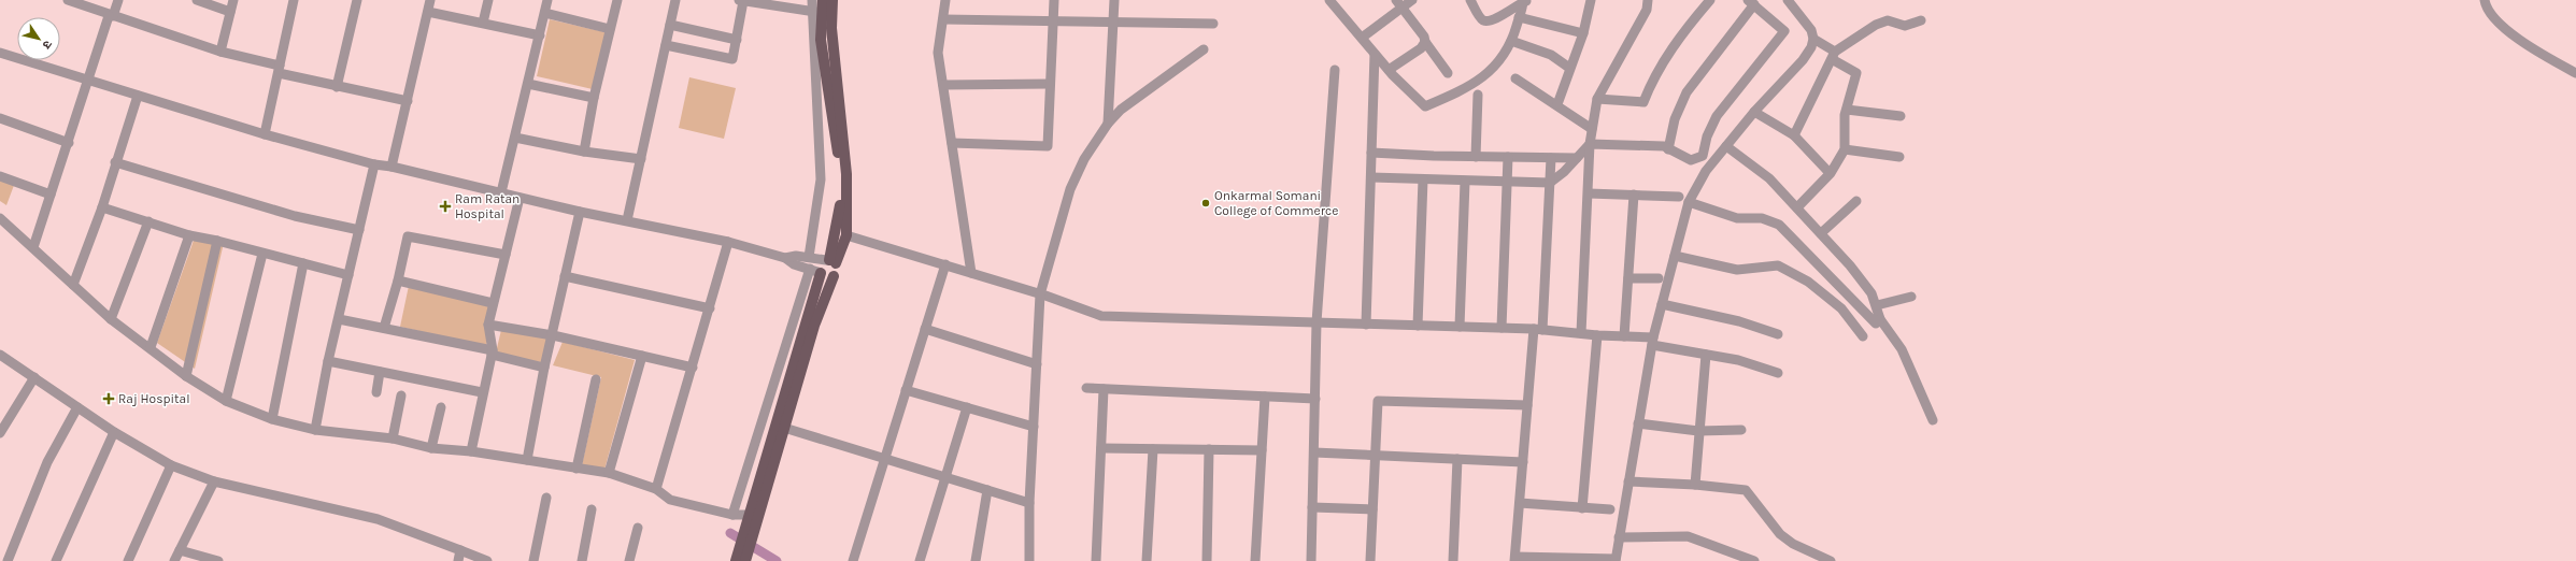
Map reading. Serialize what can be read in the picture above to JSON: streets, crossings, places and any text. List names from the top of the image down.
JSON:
{
  "places": {
    "other": ["Onkarmal Somani College of Commerce"],
    "health": ["Ram Ratan Hospital", "Raj Hospital"]
  },
  "north": "bottom right"
}
